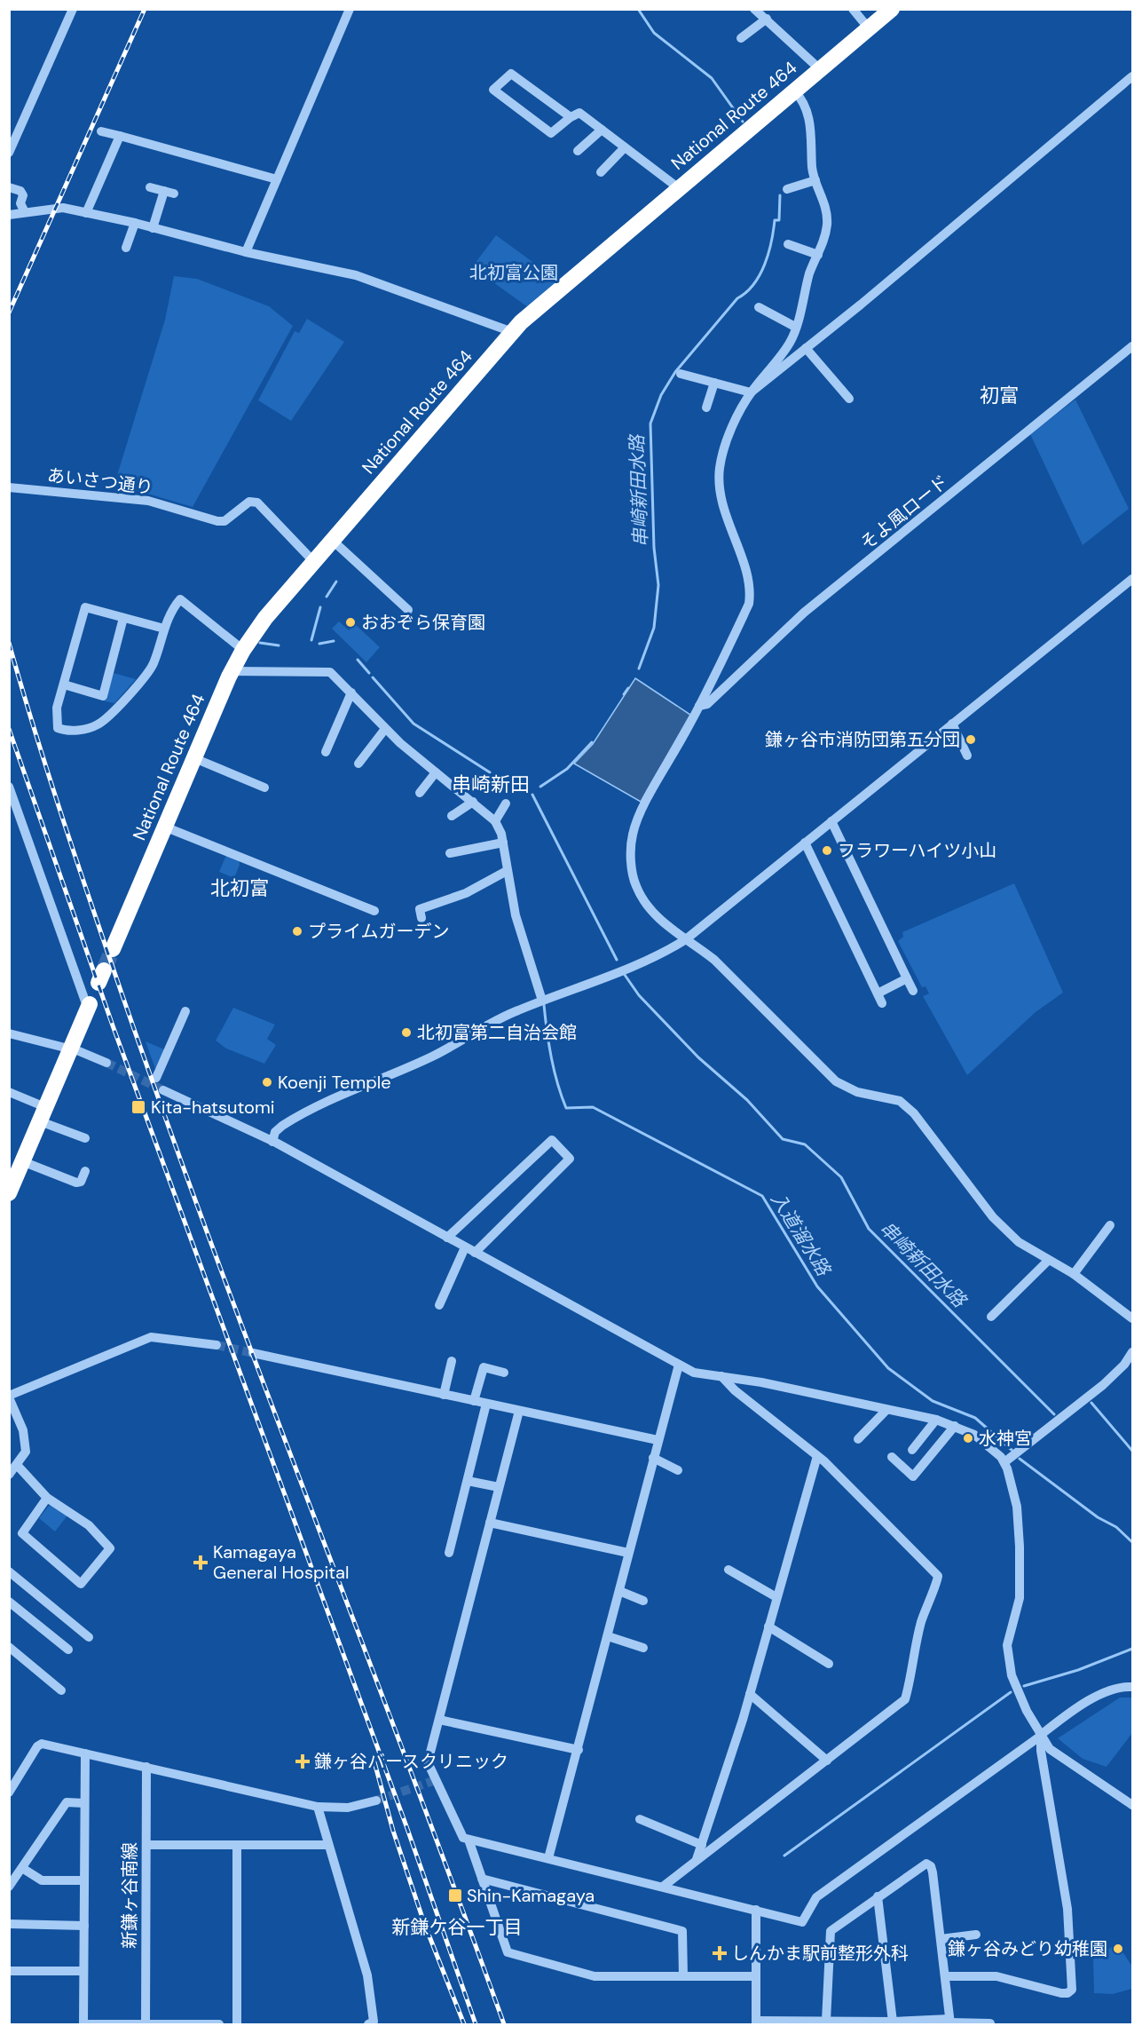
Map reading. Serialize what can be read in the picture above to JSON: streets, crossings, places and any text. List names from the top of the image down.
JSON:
{
  "streets": {
    "highway": ["National Route 464"],
    "street": ["あいさつ通り", "そよ風ロード", "新鎌ヶ谷南線"]
  },
  "crossings": [
    ["National Route 464", "あいさつ通り"]
  ],
  "districts": [
    "初富",
    "串崎新田",
    "北初富",
    "新鎌ケ谷一丁目"
  ],
  "water": ["串崎新田水路", "入道溜水路"],
  "parks": ["北初富公園"],
  "places": {
    "other": [
      "おおぞら保育園",
      "鎌ヶ谷市消防団第五分団",
      "フラワーハイツ小山",
      "プライムガーデン",
      "北初富第二自治会館",
      "Koenji Temple",
      "水神宮",
      "鎌ヶ谷みどり幼稚園"
    ],
    "transit": ["Kita-hatsutomi", "Shin-Kamagaya"],
    "health": ["Kamagaya General Hospital", "鎌ヶ谷バースクリニック", "しんかま駅前整形外科"]
  }
}
